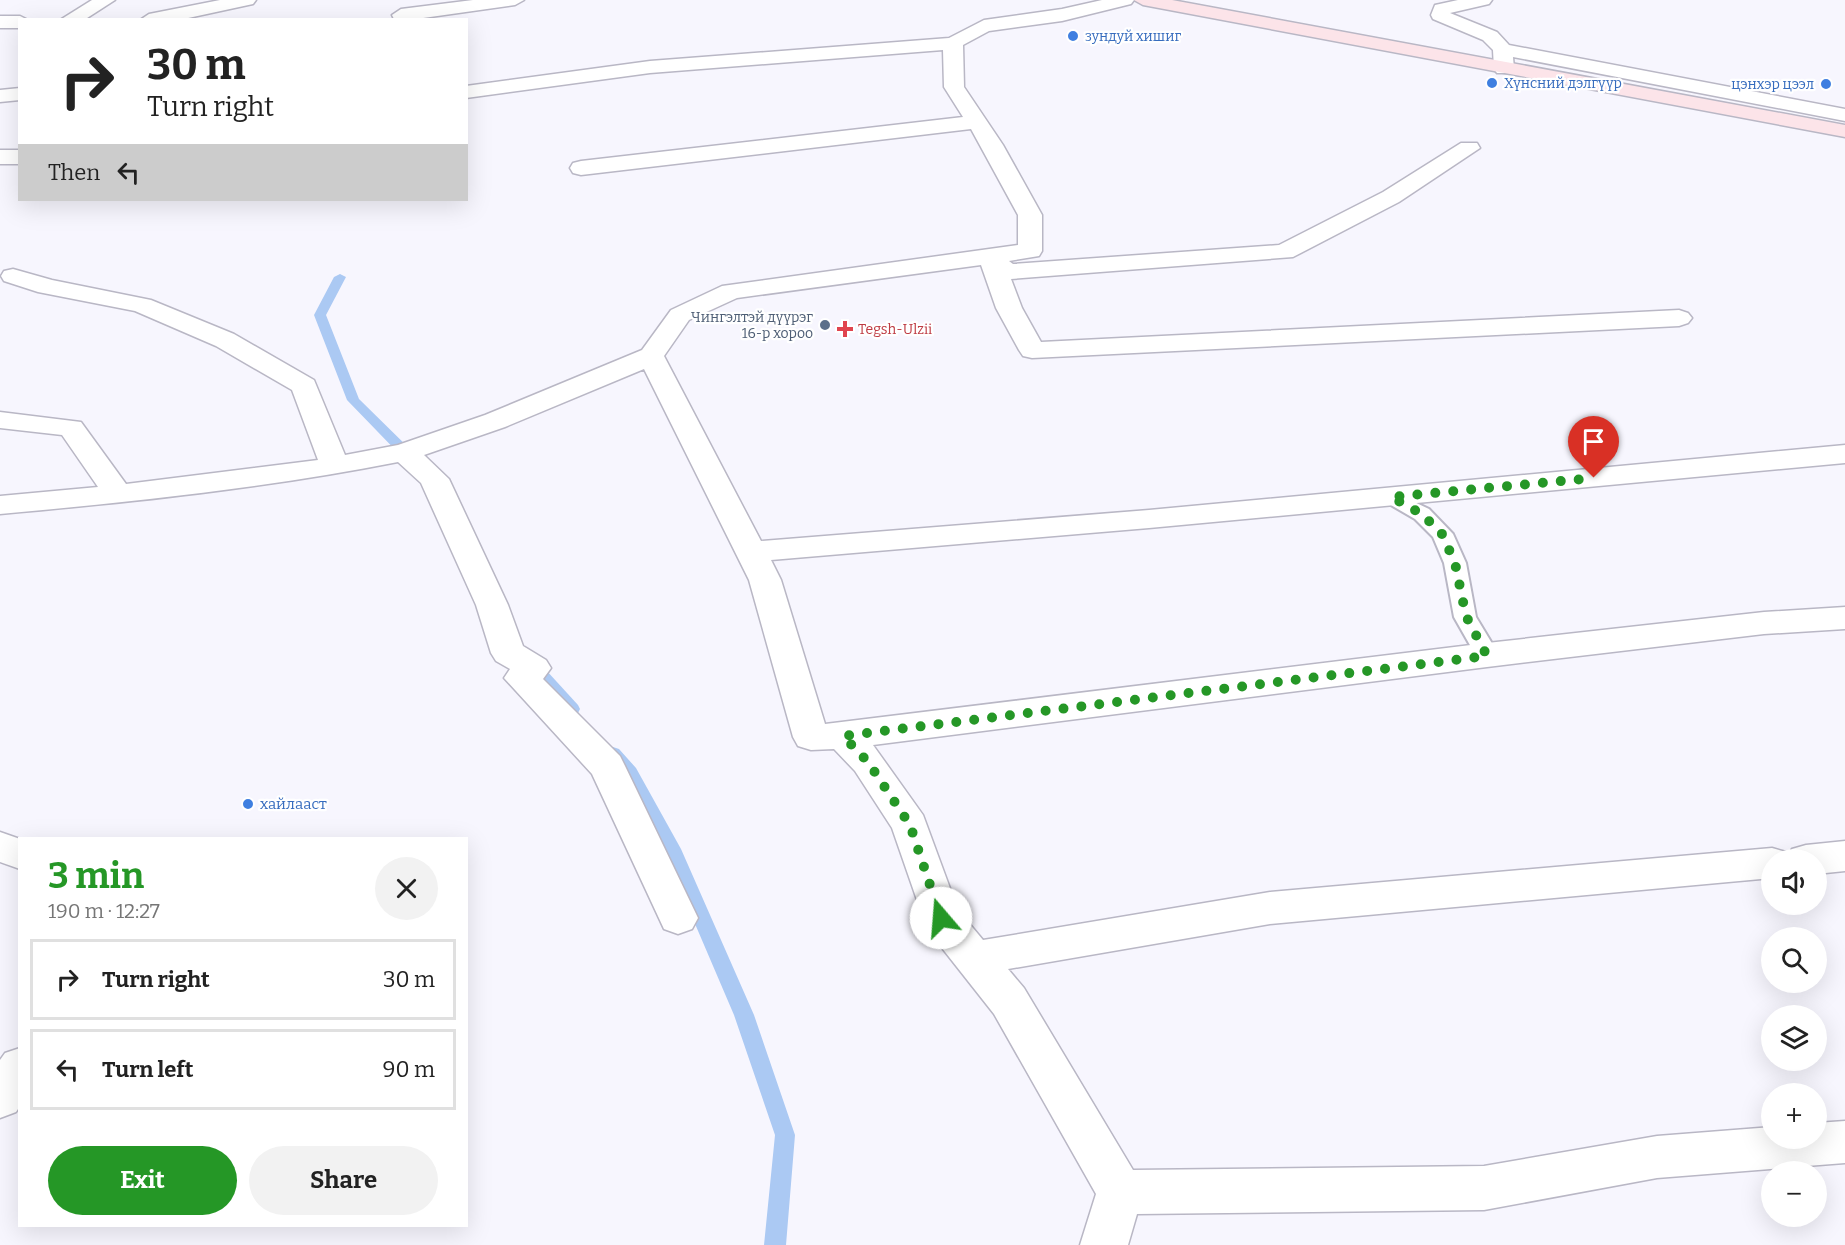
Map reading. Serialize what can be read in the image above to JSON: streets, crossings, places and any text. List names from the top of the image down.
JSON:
{
  "places": {
    "other": [
      "зундуй хишиг",
      "Хүнсний дэлгүүр",
      "цэнхэр цээл",
      "Чингэлтэй дүүрэг 16-р хороо",
      "хайлааст"
    ],
    "health": ["Tegsh-Ulzii"]
  },
  "page": {
    "turn": ["30 m", "Turn right"],
    "then": "Then",
    "heading": ["3 min", "190 m · 12:27"],
    "map_buttons": ["+", "−"],
    "list": [
      {
        "name": "Turn right",
        "value": "30 m"
      },
      {
        "name": "Turn left",
        "value": "90 m"
      }
    ],
    "buttons": ["Exit", "Share"]
  }
}
